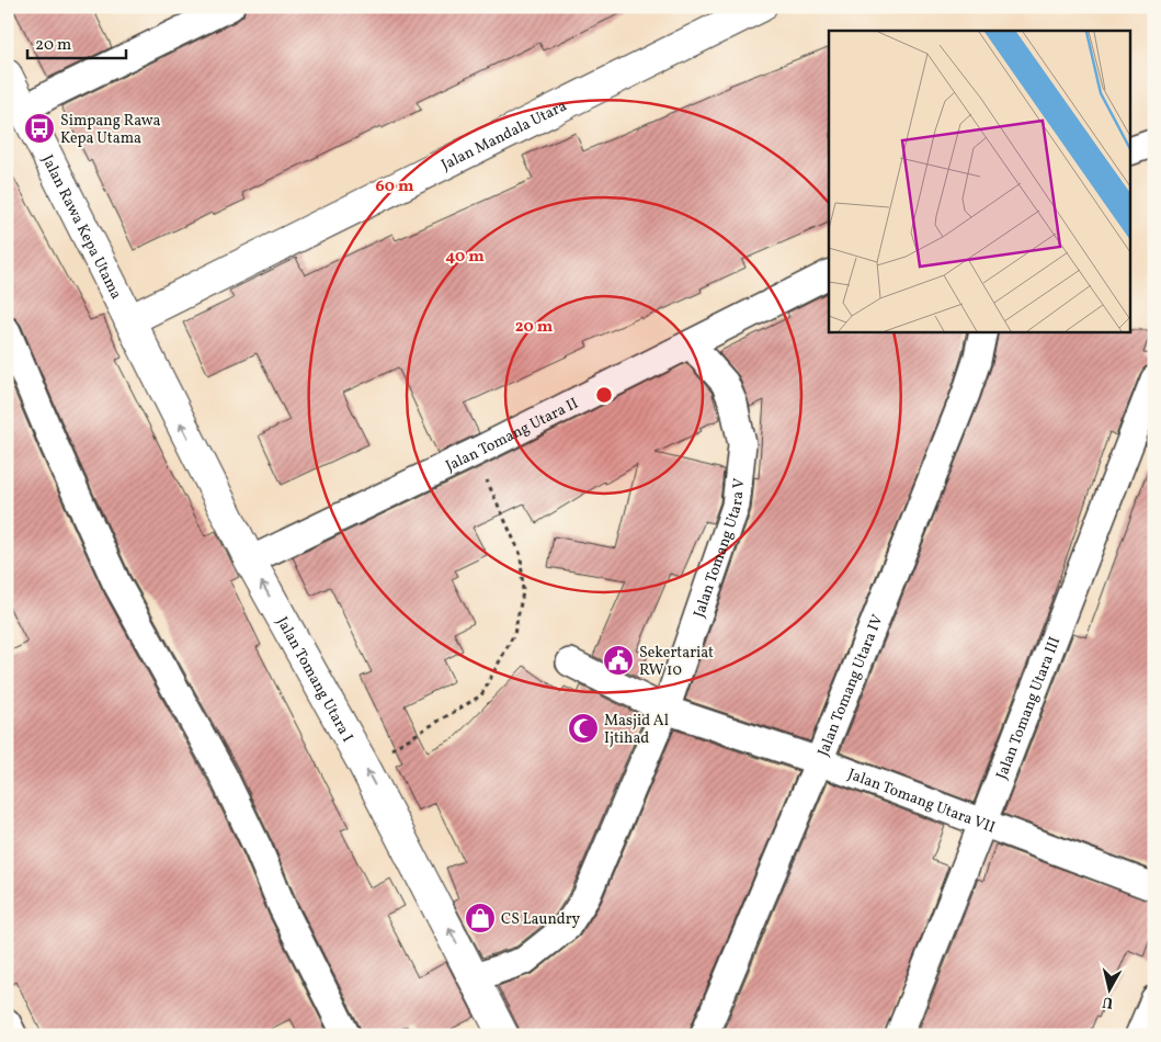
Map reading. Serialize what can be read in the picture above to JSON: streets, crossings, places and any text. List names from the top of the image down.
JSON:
{
  "streets": {
    "street": [
      "Jalan Mandala Utara",
      "Jalan Rawa Kepa Utama",
      "Jalan Tomang Utara II",
      "Jalan Tomang Utara V",
      "Jalan Tomang Utara I",
      "Jalan Tomang Utara IV",
      "Jalan Tomang Utara III",
      "Jalan Tomang Utara VII"
    ]
  },
  "crossings": [
    ["Jalan Mandala Utara", "Jalan Rawa Kepa Utama"],
    ["Jalan Mandala Utara", "Jalan Tomang Utara I"],
    ["Jalan Rawa Kepa Utama", "Jalan Tomang Utara I"],
    ["Jalan Tomang Utara II", "Jalan Tomang Utara V"],
    ["Jalan Tomang Utara II", "Jalan Tomang Utara I"],
    ["Jalan Tomang Utara V", "Jalan Tomang Utara I"],
    ["Jalan Tomang Utara V", "Jalan Tomang Utara VII"],
    ["Jalan Tomang Utara IV", "Jalan Tomang Utara VII"],
    ["Jalan Tomang Utara III", "Jalan Tomang Utara VII"]
  ],
  "places": {
    "bus stop": ["Simpang Rawa Kepa Utama"],
    "public building": ["Sekertariat RW 10"],
    "mosque": ["Masjid Al Ijtihad"],
    "shop": ["CS Laundry"]
  },
  "scale_bar": "20 m",
  "north": "bottom",
  "rings": ["60 m", "40 m", "20 m"]
}
